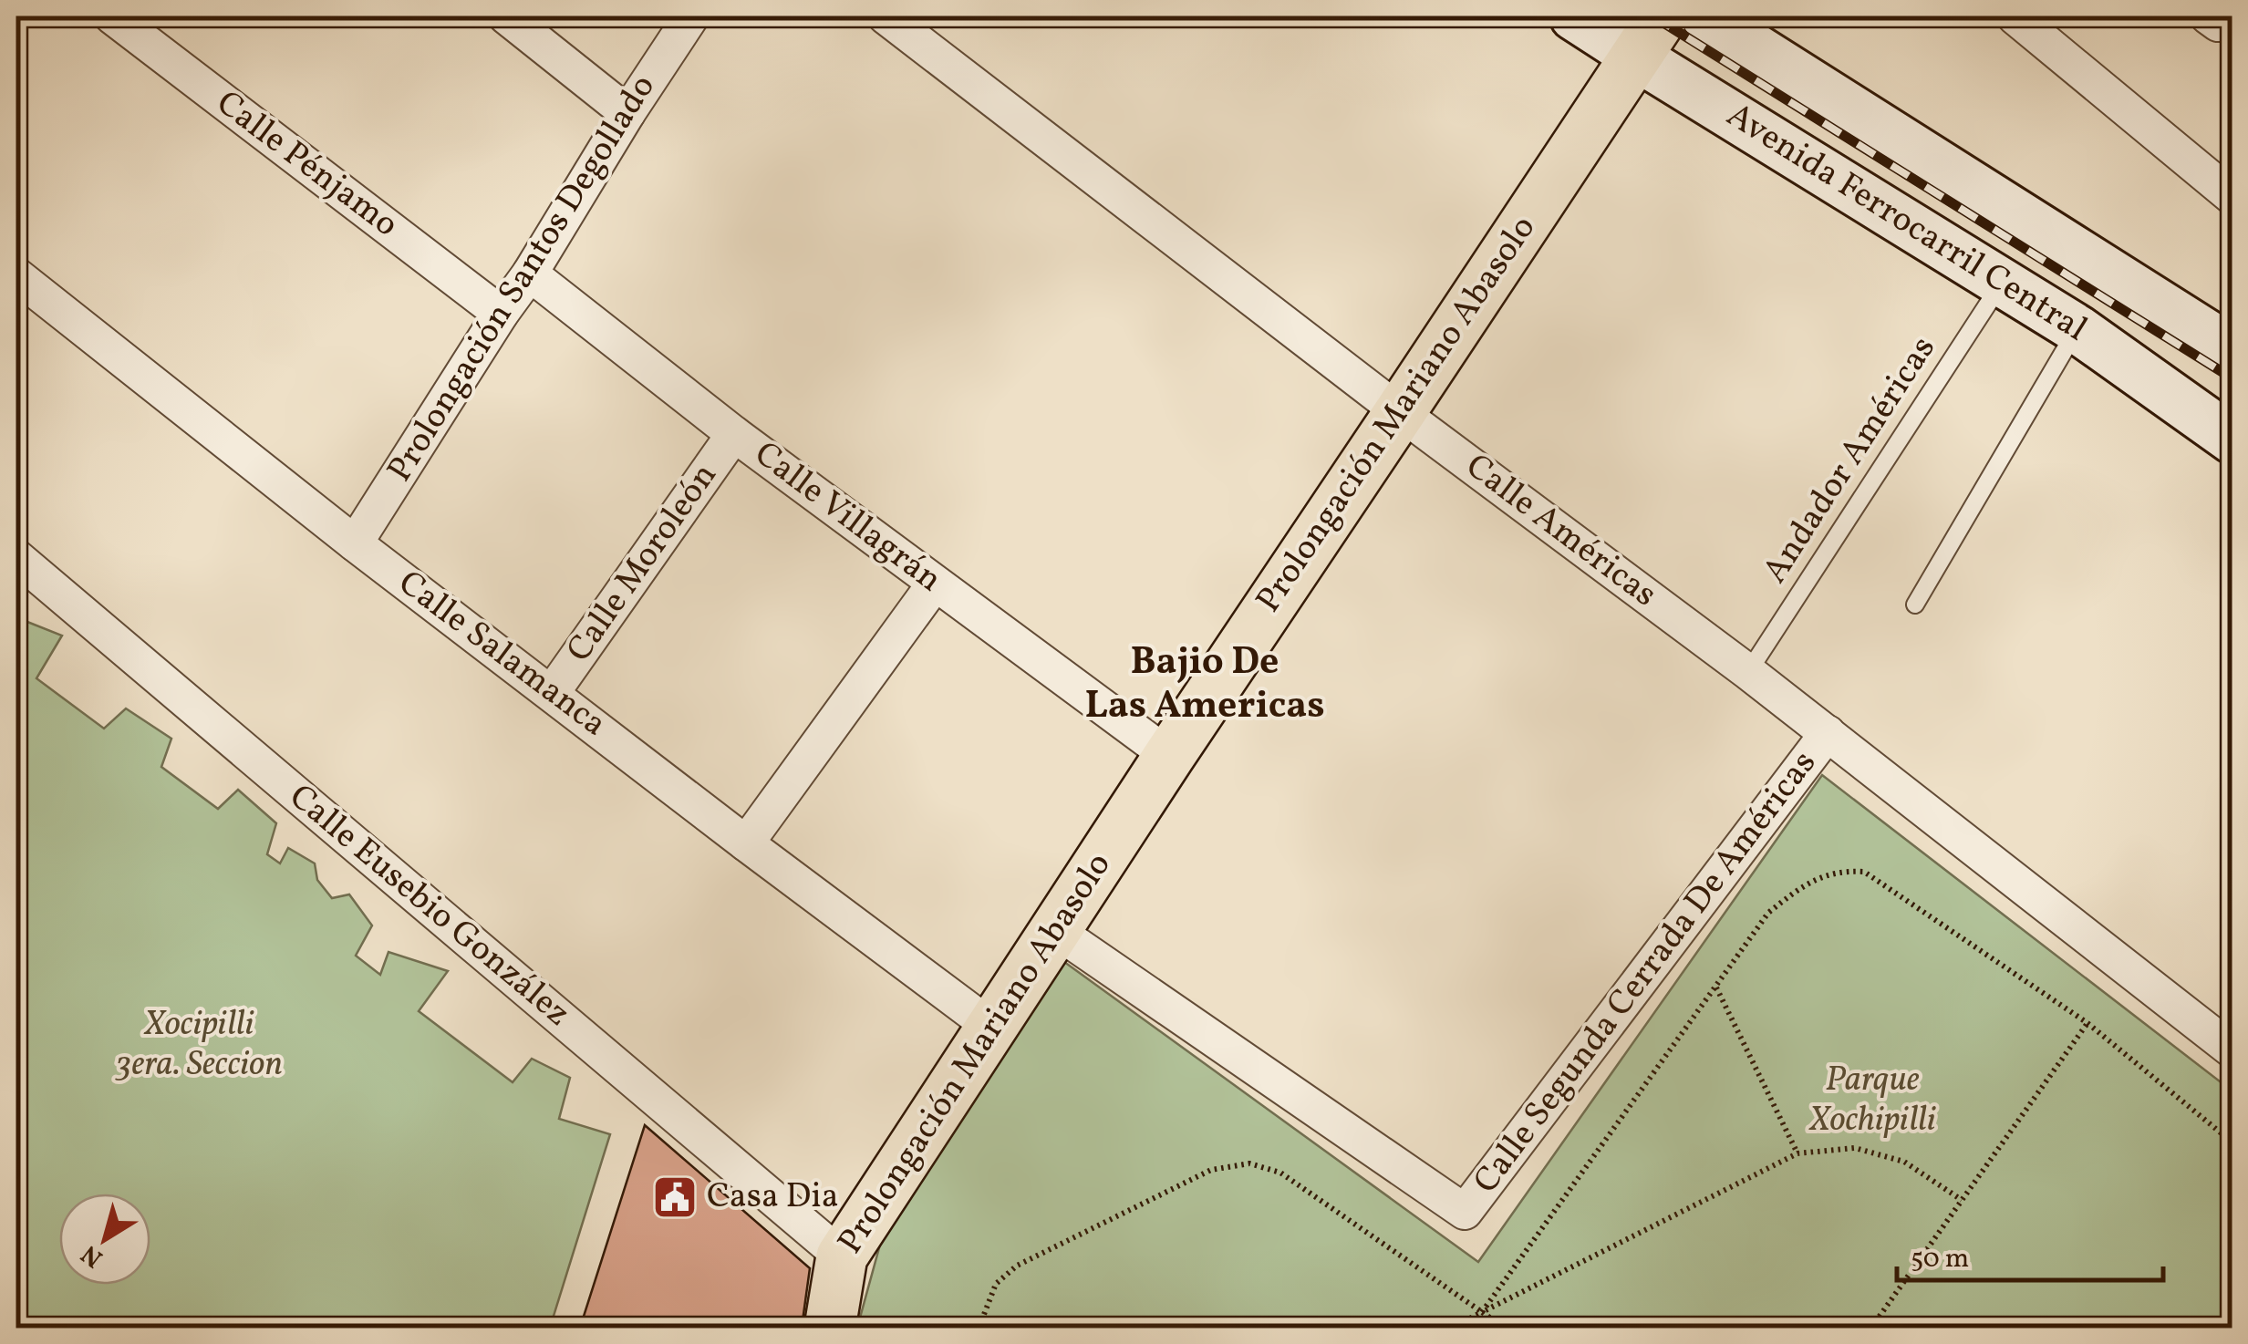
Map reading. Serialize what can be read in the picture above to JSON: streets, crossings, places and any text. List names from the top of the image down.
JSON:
{
  "streets": {
    "main road": ["Avenida Ferrocarril Central", "Prolongación Mariano Abasolo"],
    "street": [
      "Calle Pénjamo",
      "Prolongación Santos Degollado",
      "Calle Villagrán",
      "Calle Américas",
      "Calle Moroleón",
      "Calle Salamanca",
      "Calle Eusebio González",
      "Calle Segunda Cerrada De Américas"
    ],
    "lane": ["Andador Américas"]
  },
  "crossings": [
    ["Calle Pénjamo", "Prolongación Santos Degollado"],
    ["Avenida Ferrocarril Central", "Prolongación Mariano Abasolo"],
    ["Avenida Ferrocarril Central", "Andador Américas"],
    ["Prolongación Santos Degollado", "Calle Villagrán"],
    ["Prolongación Santos Degollado", "Calle Salamanca"],
    ["Prolongación Mariano Abasolo", "Calle Villagrán"],
    ["Prolongación Mariano Abasolo", "Calle Américas"],
    ["Prolongación Mariano Abasolo", "Calle Salamanca"],
    ["Prolongación Mariano Abasolo", "Calle Eusebio González"],
    ["Prolongación Mariano Abasolo", "Calle Segunda Cerrada De Américas"],
    ["Andador Américas", "Calle Américas"],
    ["Calle Villagrán", "Calle Moroleón"],
    ["Calle Américas", "Calle Segunda Cerrada De Américas"],
    ["Calle Moroleón", "Calle Salamanca"]
  ],
  "districts": ["Bajio De Las Americas"],
  "parks": ["Xocipilli 3era. Seccion", "Parque Xochipilli"],
  "places": {
    "public building": ["Casa Dia"]
  },
  "scale_bar": "50 m",
  "north": "bottom left"
}
